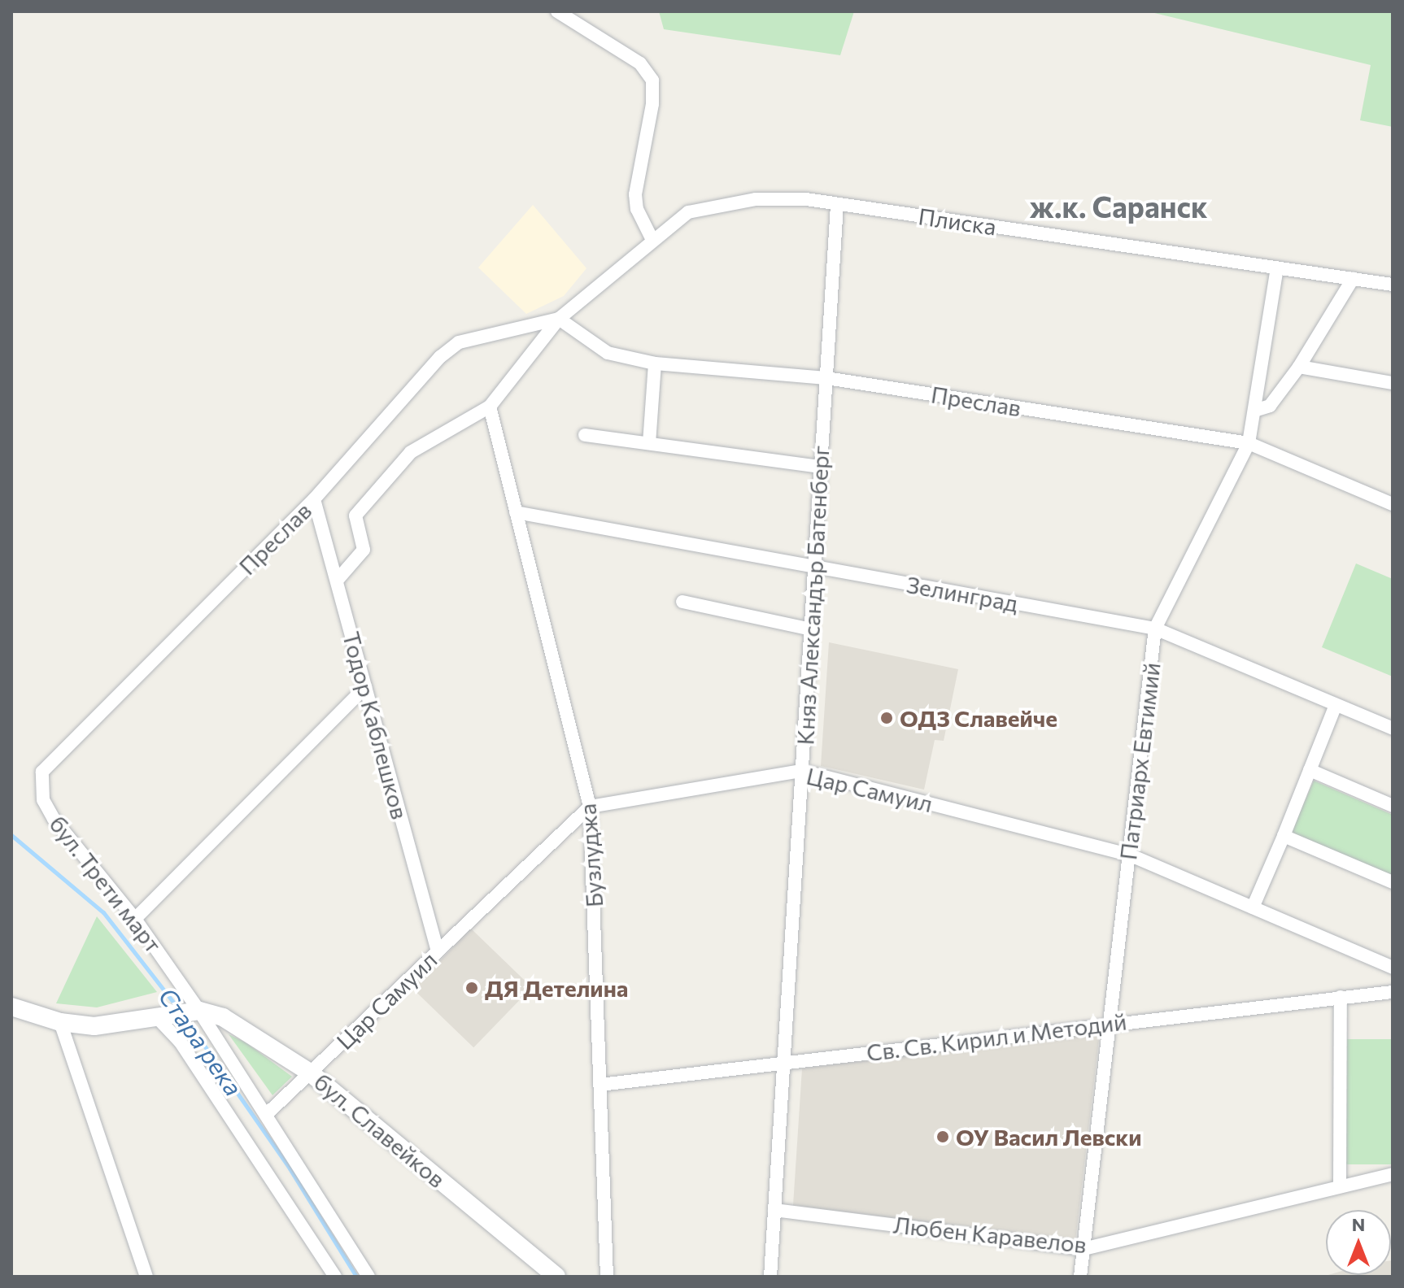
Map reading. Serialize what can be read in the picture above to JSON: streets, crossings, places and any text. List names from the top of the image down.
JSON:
{
  "streets": {
    "street": [
      "Плиска",
      "Преслав",
      "Зелинград",
      "Княз Александър Батенберг",
      "Тодор Каблешков",
      "Патриарх Евтимий",
      "Цар Самуил",
      "Бузлуджа",
      "бул. Трети март",
      "Св. Св. Кирил и Методий",
      "бул. Славейков",
      "Любен Каравелов"
    ]
  },
  "crossings": [
    ["Плиска", "Преслав"],
    ["Плиска", "Княз Александър Батенберг"],
    ["Плиска", "Патриарх Евтимий"],
    ["Плиска", "Бузлуджа"],
    ["Преслав", "Княз Александър Батенберг"],
    ["Преслав", "Тодор Каблешков"],
    ["Преслав", "Патриарх Евтимий"],
    ["Преслав", "бул. Трети март"],
    ["Зелинград", "Княз Александър Батенберг"],
    ["Зелинград", "Патриарх Евтимий"],
    ["Зелинград", "Бузлуджа"],
    ["Княз Александър Батенберг", "Цар Самуил"],
    ["Княз Александър Батенберг", "Св. Св. Кирил и Методий"],
    ["Княз Александър Батенберг", "Любен Каравелов"],
    ["Тодор Каблешков", "Цар Самуил"],
    ["Патриарх Евтимий", "Цар Самуил"],
    ["Патриарх Евтимий", "Св. Св. Кирил и Методий"],
    ["Патриарх Евтимий", "Любен Каравелов"],
    ["Цар Самуил", "Бузлуджа"],
    ["Цар Самуил", "бул. Трети март"],
    ["Цар Самуил", "бул. Славейков"],
    ["Бузлуджа", "Св. Св. Кирил и Методий"],
    ["бул. Трети март", "бул. Славейков"]
  ],
  "districts": ["ж.к. Саранск"],
  "water": ["Стара река"],
  "places": ["ОДЗ Славейче", "ДЯ Детелина", "ОУ Васил Левски"],
  "north": "top"
}
